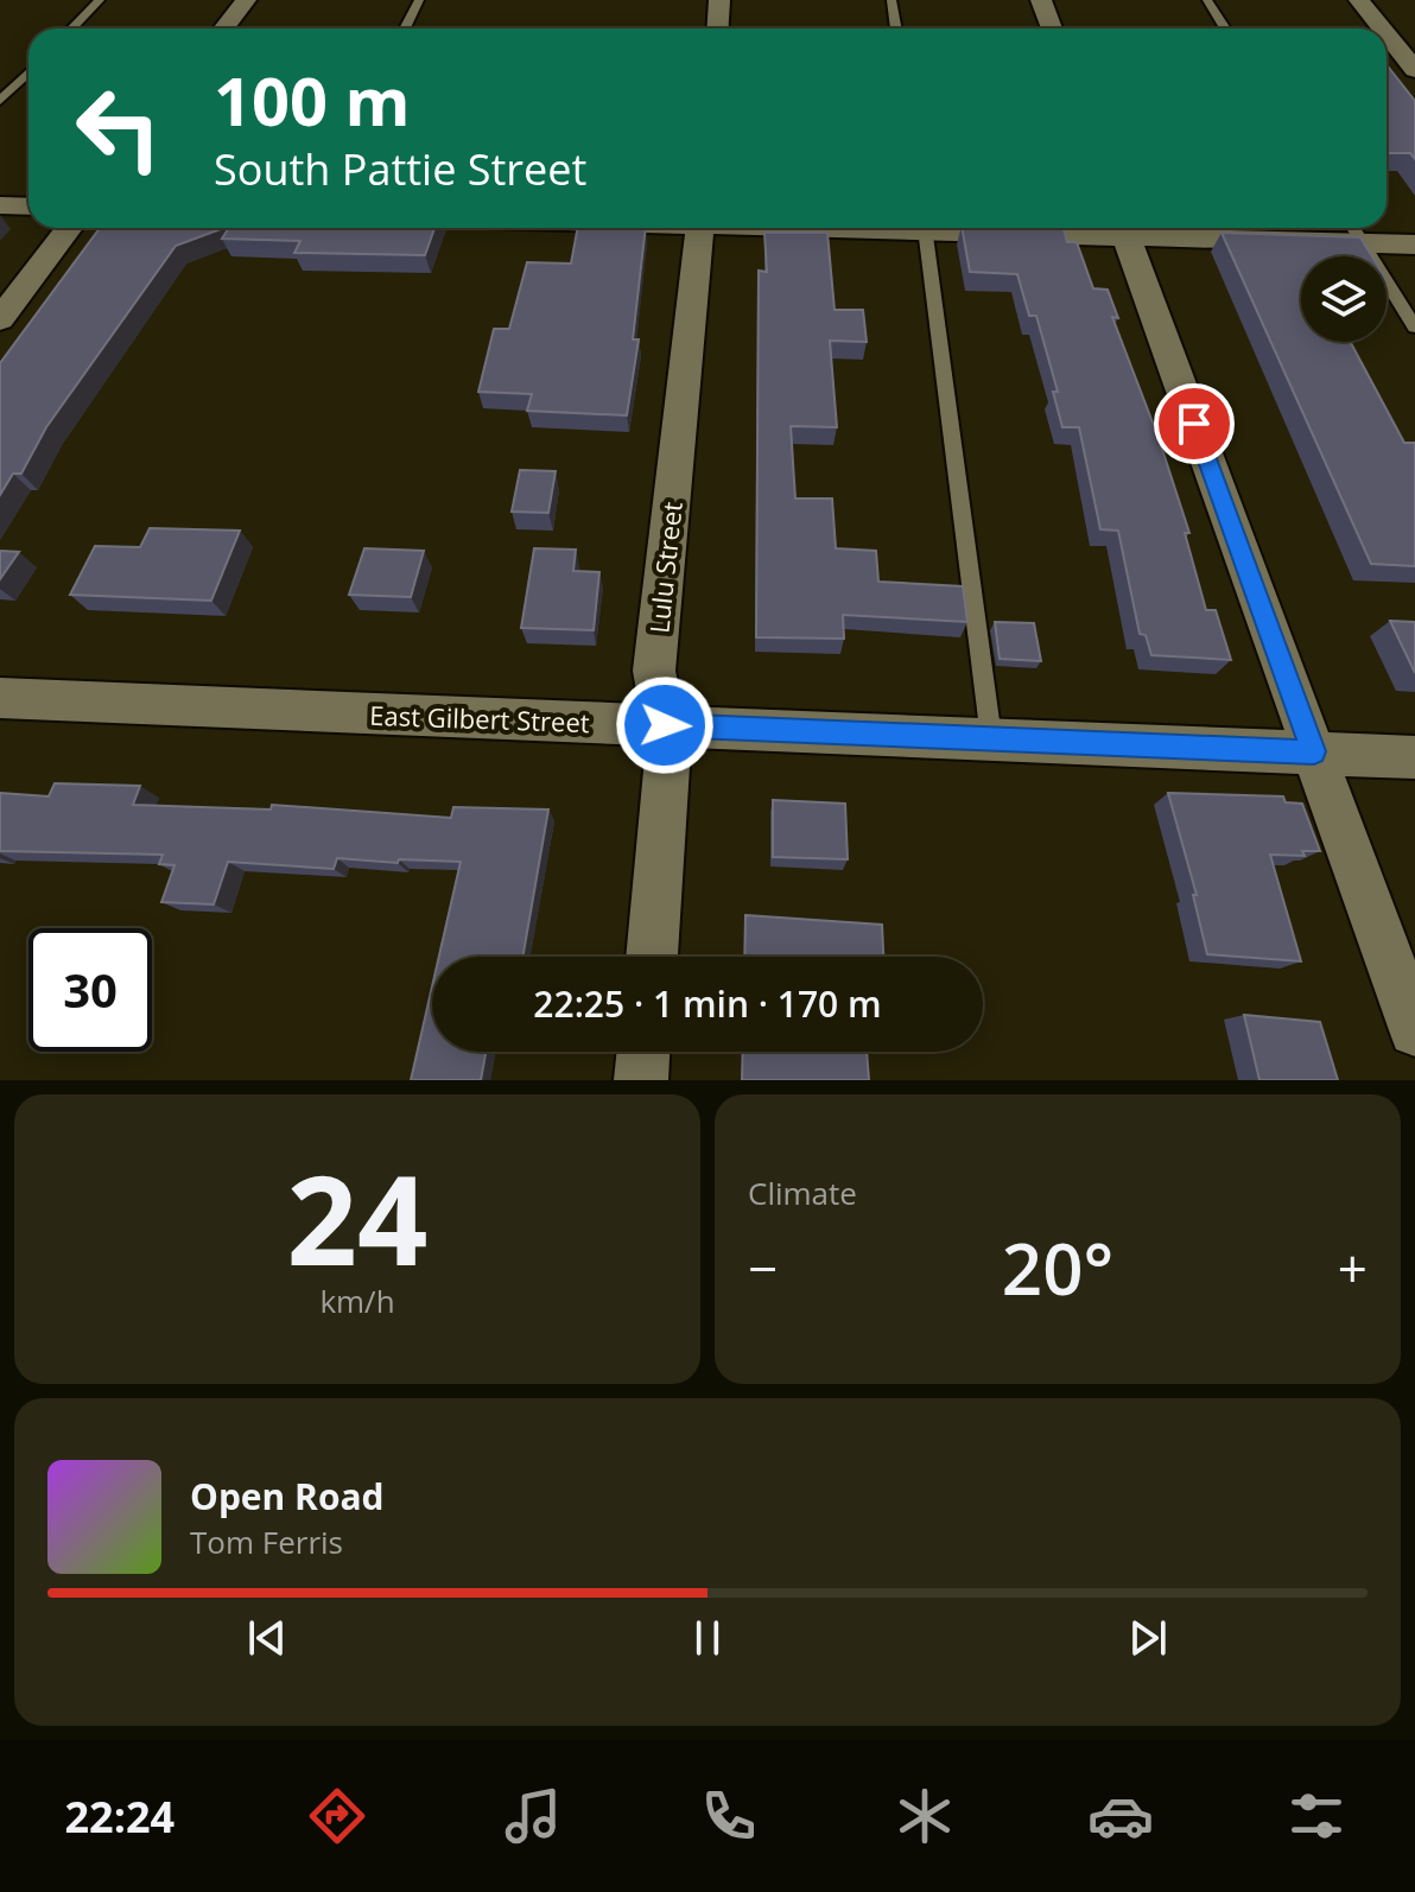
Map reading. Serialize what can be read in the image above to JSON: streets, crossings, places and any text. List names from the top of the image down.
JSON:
{
  "streets": {
    "street": ["Lulu Street", "East Gilbert Street"]
  },
  "crossings": [
    ["Lulu Street", "East Gilbert Street"]
  ],
  "page": {
    "turn": ["100 m", "South Pattie Street"],
    "limit": "30",
    "trip": "22:25 · 1 min · 170 m",
    "tile": [
      ["24", "km/h"],
      "Climate"
    ],
    "heat": ["−", "20°", "+"],
    "song": ["Open Road", "Tom Ferris"],
    "tabs": "22:24"
  }
}
